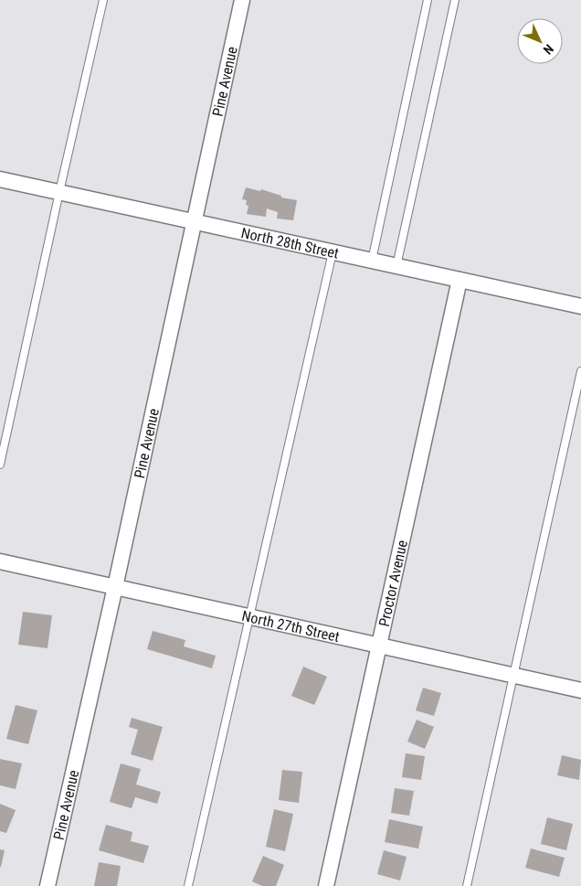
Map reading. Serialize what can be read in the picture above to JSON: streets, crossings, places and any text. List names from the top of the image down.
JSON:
{
  "streets": {
    "street": [
      "Pine Avenue",
      "North 28th Street",
      "Proctor Avenue",
      "North 27th Street"
    ]
  },
  "crossings": [
    ["Pine Avenue", "North 28th Street"],
    ["Pine Avenue", "North 27th Street"],
    ["North 28th Street", "Proctor Avenue"],
    ["Proctor Avenue", "North 27th Street"]
  ],
  "north": "bottom right"
}
